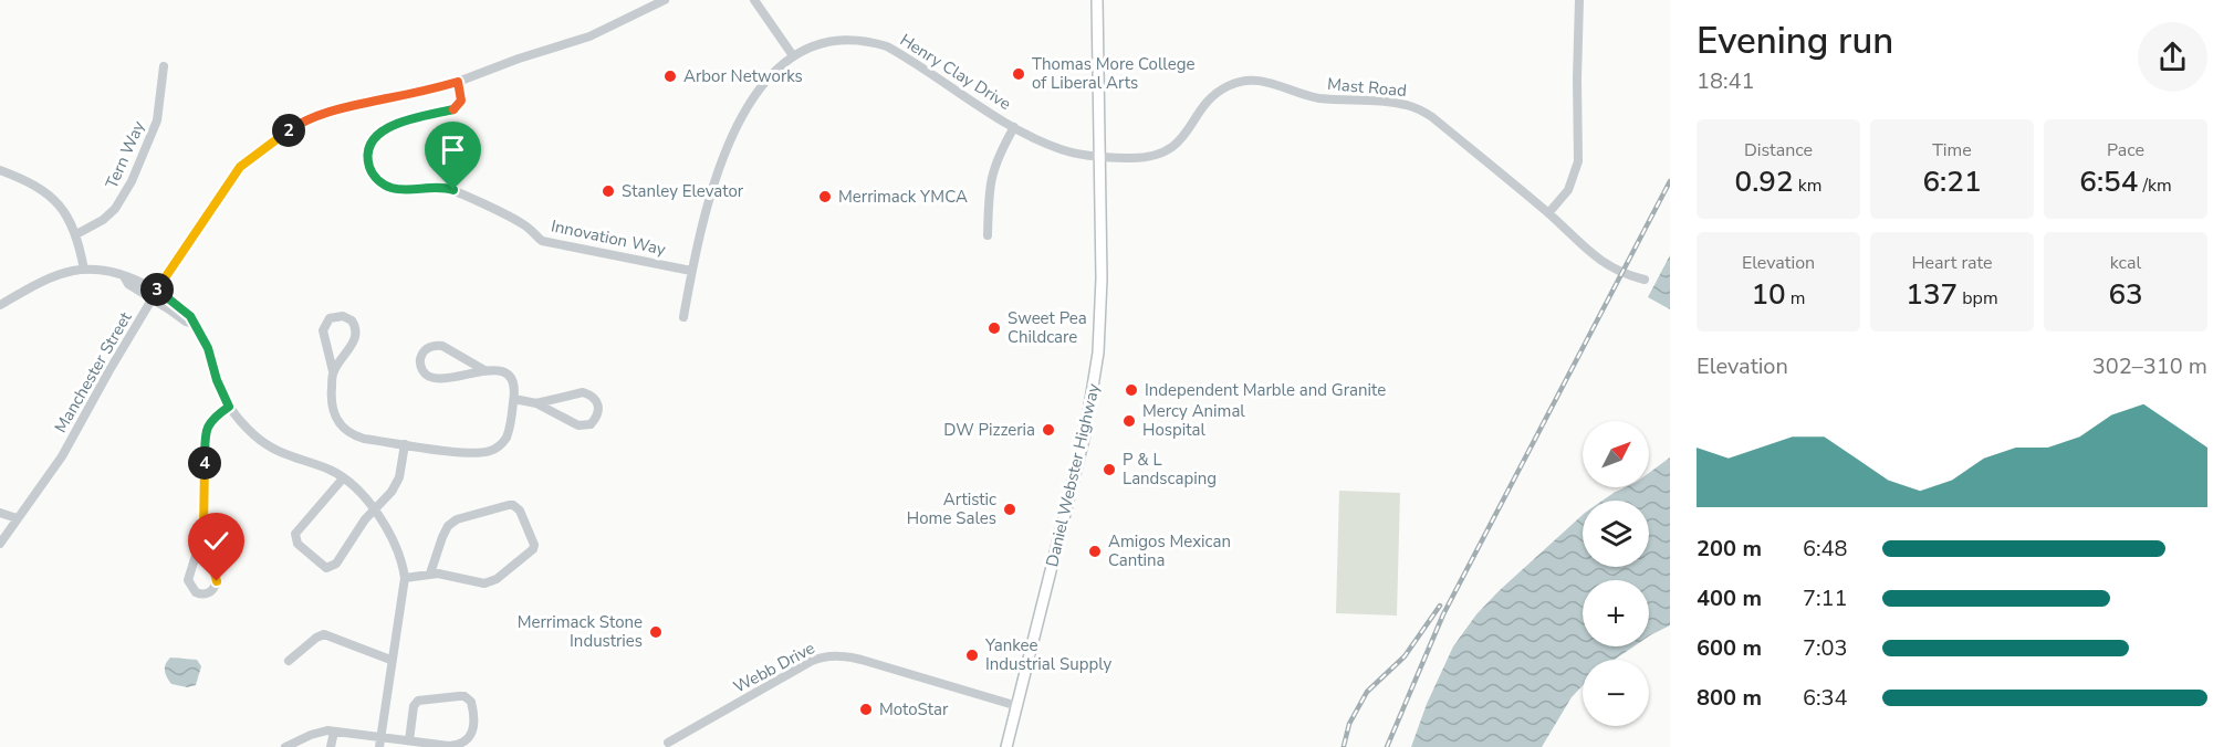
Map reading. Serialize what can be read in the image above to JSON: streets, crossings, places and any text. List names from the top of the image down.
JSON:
{
  "streets": {
    "main road": ["Daniel Webster Highway"],
    "street": [
      "Henry Clay Drive",
      "Mast Road",
      "Tern Way",
      "Innovation Way",
      "Manchester Street",
      "Webb Drive"
    ]
  },
  "crossings": [
    ["Henry Clay Drive", "Mast Road"],
    ["Henry Clay Drive", "Innovation Way"],
    ["Henry Clay Drive", "Daniel Webster Highway"],
    ["Mast Road", "Daniel Webster Highway"],
    ["Innovation Way", "Manchester Street"],
    ["Daniel Webster Highway", "Webb Drive"]
  ],
  "places": [
    "Thomas More College of Liberal Arts",
    "Arbor Networks",
    "Stanley Elevator",
    "Merrimack YMCA",
    "Sweet Pea Childcare",
    "Independent Marble and Granite",
    "Mercy Animal Hospital",
    "DW Pizzeria",
    "P & L Landscaping",
    "Artistic Home Sales",
    "Amigos Mexican Cantina",
    "Merrimack Stone Industries",
    "Yankee Industrial Supply",
    "MotoStar"
  ],
  "north": "top right",
  "page": {
    "heading": ["Evening run", "18:41"],
    "stats": [
      ["Distance", "0.92 km"],
      ["Time", "6:21"],
      ["Pace", "6:54 /km"],
      ["Elevation", "10 m"],
      ["Heart rate", "137 bpm"],
      ["kcal", "63"]
    ],
    "pins": ["2", "3", "4"],
    "chart": ["Elevation", "302–310 m"],
    "map_buttons": ["+", "−"],
    "list": [
      {
        "name": "200 m",
        "note": "6:48"
      },
      {
        "name": "400 m",
        "note": "7:11"
      },
      {
        "name": "600 m",
        "note": "7:03"
      },
      {
        "name": "800 m",
        "note": "6:34"
      }
    ]
  }
}
